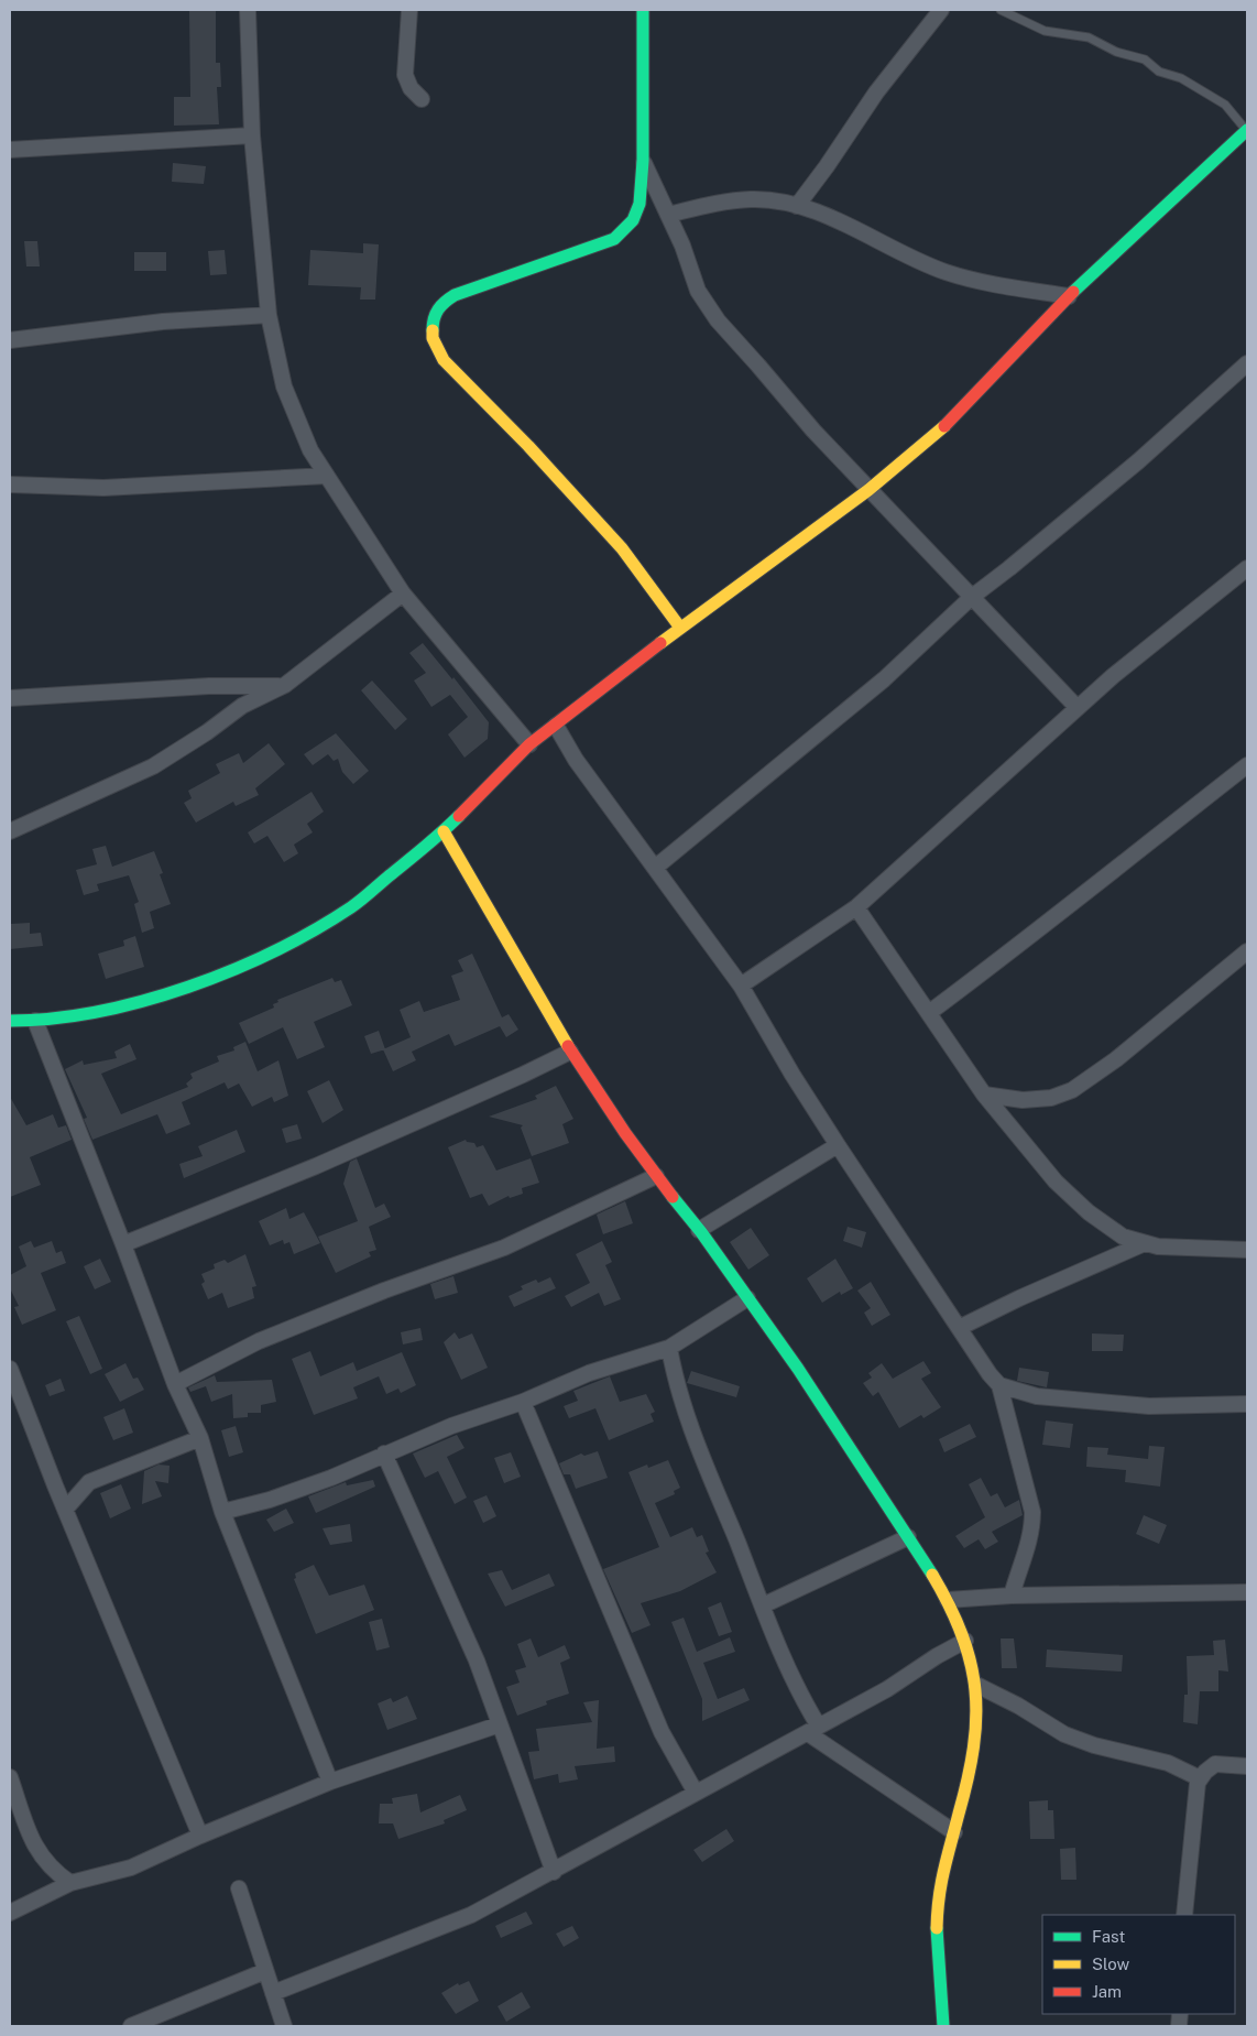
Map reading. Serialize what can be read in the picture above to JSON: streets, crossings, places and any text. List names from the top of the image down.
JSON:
{
  "legend": ["Fast", "Slow", "Jam"]
}
